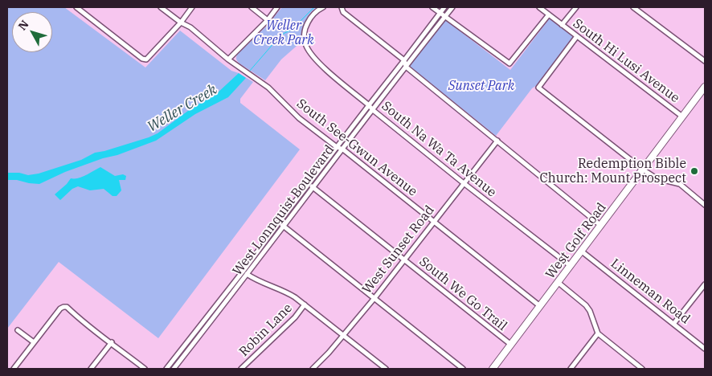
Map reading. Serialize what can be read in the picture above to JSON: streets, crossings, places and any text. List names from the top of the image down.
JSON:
{
  "streets": {
    "main road": ["West Golf Road"],
    "street": [
      "South Hi Lusi Avenue",
      "South See-Gwun Avenue",
      "South Na Wa Ta Avenue",
      "West Lonnquist Boulevard",
      "West Sunset Road",
      "Linneman Road",
      "South We Go Trail",
      "Robin Lane"
    ]
  },
  "crossings": [
    ["South Hi Lusi Avenue", "West Golf Road"],
    ["South See-Gwun Avenue", "West Lonnquist Boulevard"],
    ["South See-Gwun Avenue", "West Golf Road"],
    ["South See-Gwun Avenue", "West Sunset Road"],
    ["South Na Wa Ta Avenue", "West Lonnquist Boulevard"],
    ["South Na Wa Ta Avenue", "West Golf Road"],
    ["South Na Wa Ta Avenue", "West Sunset Road"],
    ["West Lonnquist Boulevard", "South We Go Trail"],
    ["West Golf Road", "Linneman Road"],
    ["West Golf Road", "South We Go Trail"],
    ["West Sunset Road", "South We Go Trail"]
  ],
  "water": ["Weller Creek"],
  "parks": ["Weller Creek Park", "Sunset Park"],
  "places": ["Redemption Bible Church: Mount Prospect"],
  "north": "top left"
}
